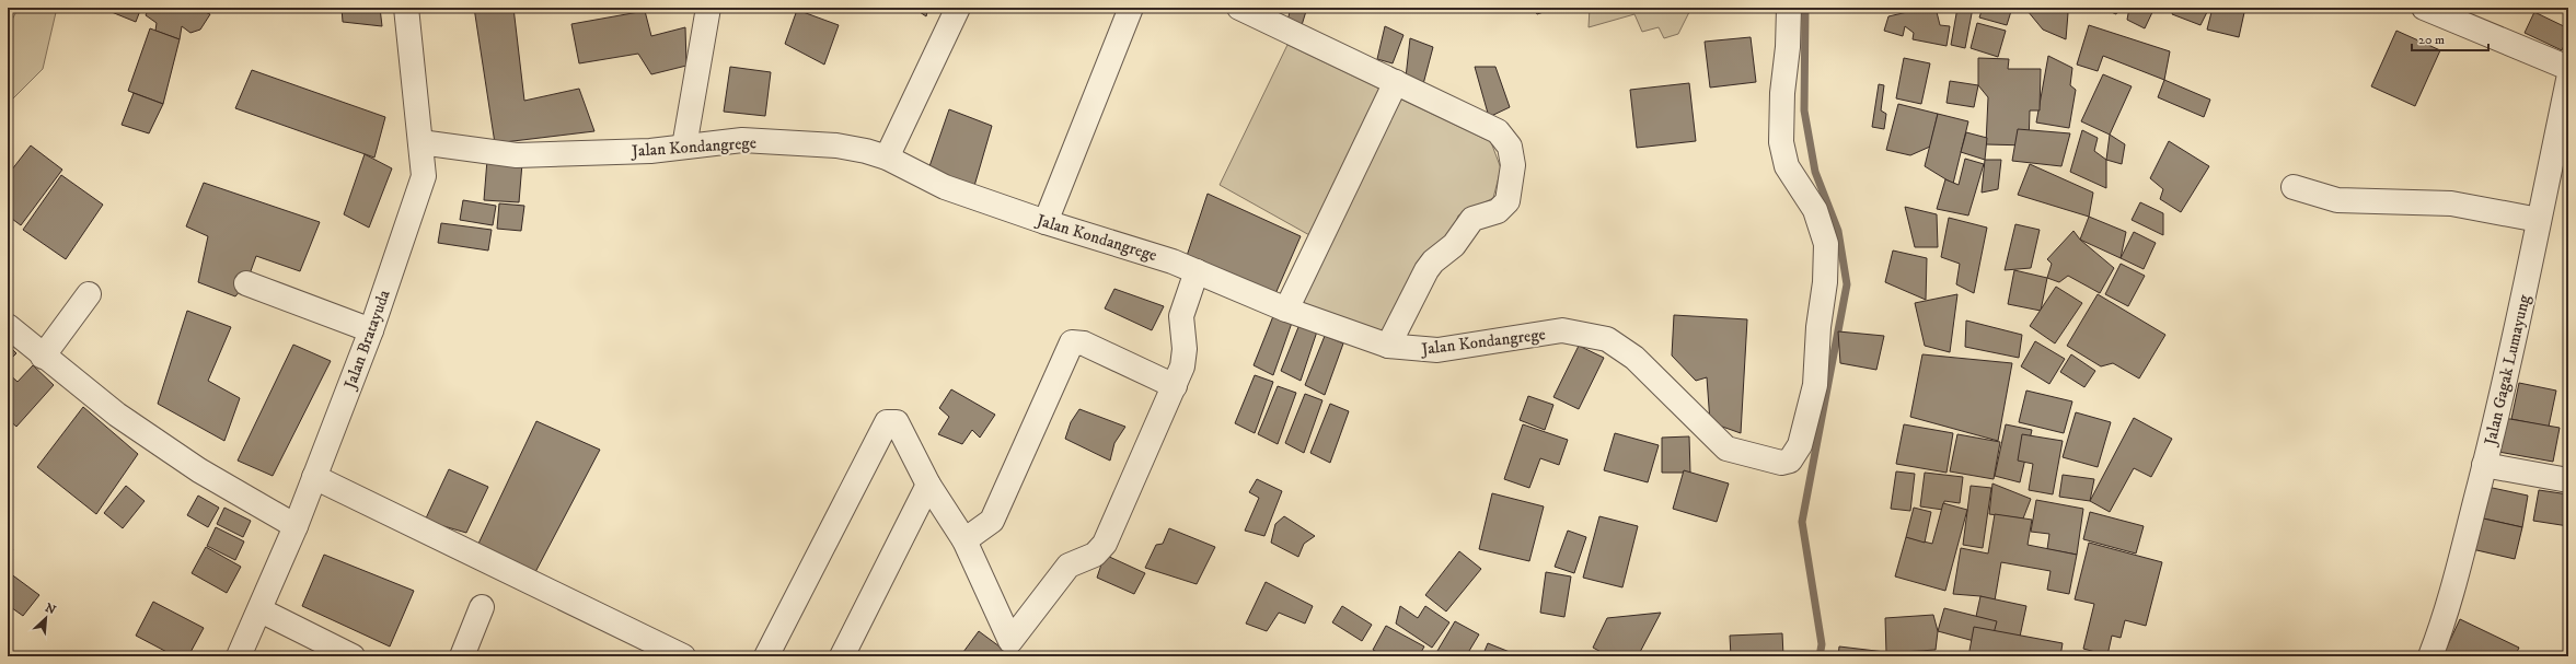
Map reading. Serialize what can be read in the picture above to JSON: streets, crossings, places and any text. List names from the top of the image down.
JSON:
{
  "streets": {
    "street": ["Jalan Kondangrege", "Jalan Bratayuda", "Jalan Gagak Lumayung"]
  },
  "crossings": [
    ["Jalan Kondangrege", "Jalan Bratayuda"]
  ],
  "scale_bar": "20 m",
  "north": "top right"
}
